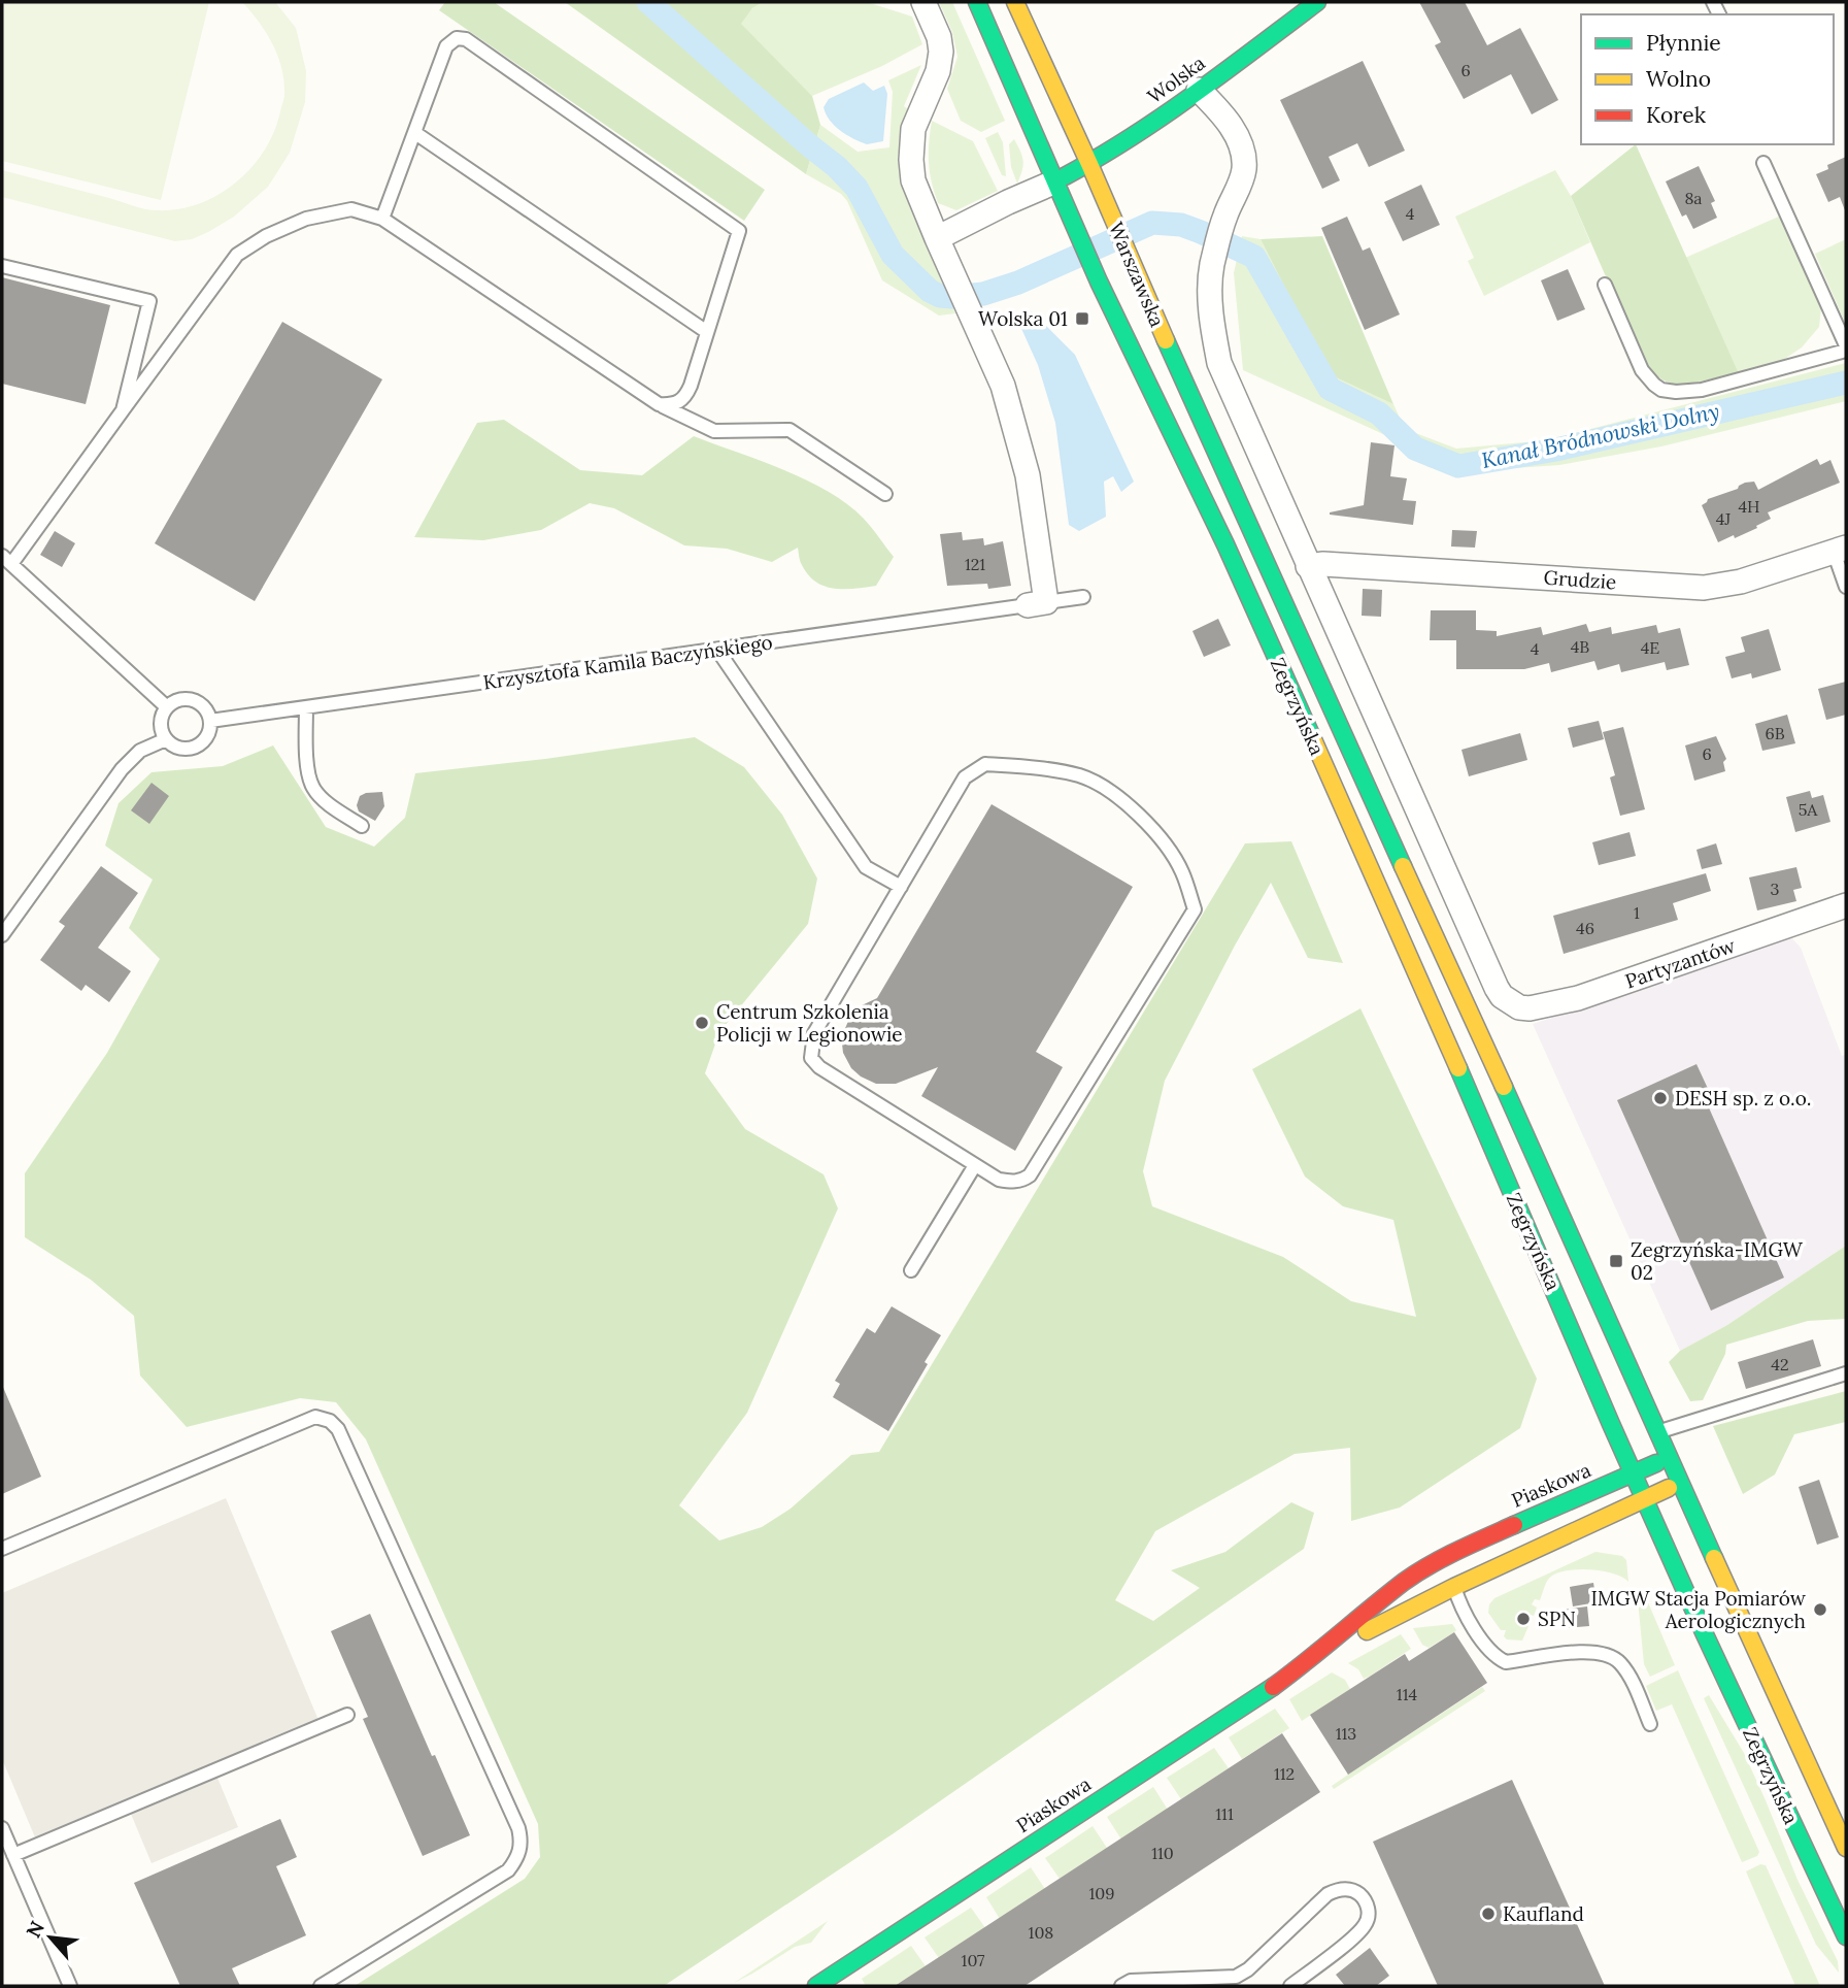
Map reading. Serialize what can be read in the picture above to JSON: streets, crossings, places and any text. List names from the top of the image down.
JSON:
{
  "streets": {
    "main road": [
      "Wolska",
      "Warszawska",
      "Zegrzyńska",
      "Piaskowa"
    ],
    "street": ["Grudzie", "Partyzantów"],
    "lane": ["Krzysztofa Kamila Baczyńskiego"]
  },
  "crossings": [
    ["Wolska", "Warszawska"],
    ["Warszawska", "Zegrzyńska"],
    ["Grudzie", "Partyzantów"],
    ["Zegrzyńska", "Piaskowa"]
  ],
  "water": ["Kanał Bródnowski Dolny"],
  "places": {
    "transit": ["Wolska 01", "Zegrzyńska-IMGW 02"],
    "other": [
      "Centrum Szkolenia Policji w Legionowie",
      "DESH sp. z o.o.",
      "IMGW Stacja Pomiarów Aerologicznych",
      "SPN",
      "Kaufland"
    ]
  },
  "house_numbers": [
    "6",
    "8a",
    "4",
    "4H",
    "4J",
    "121",
    "4B",
    "4E",
    "4",
    "6B",
    "6",
    "5A",
    "3",
    "1",
    "46",
    "42",
    "114",
    "113",
    "112",
    "111",
    "110",
    "109",
    "108",
    "107"
  ],
  "legend": ["Płynnie", "Wolno", "Korek"],
  "north": "top left"
}
